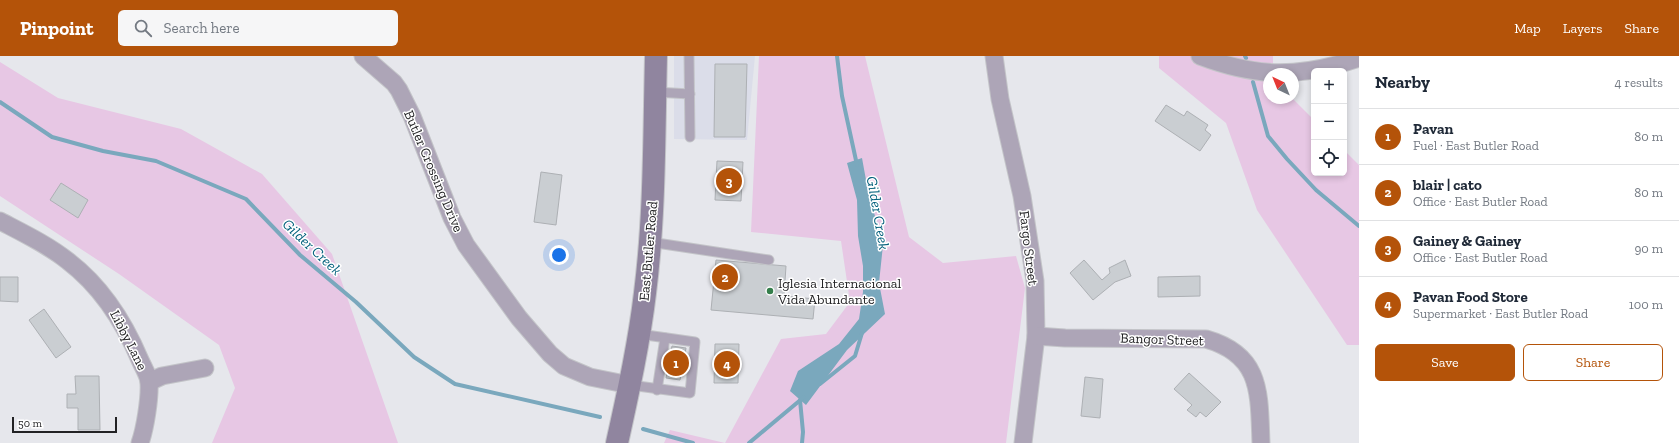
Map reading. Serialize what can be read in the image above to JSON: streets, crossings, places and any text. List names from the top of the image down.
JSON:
{
  "streets": {
    "main road": ["East Butler Road"],
    "street": [
      "Butler Crossing Drive",
      "Fargo Street",
      "Bangor Street",
      "Libby Lane"
    ]
  },
  "crossings": [
    ["Butler Crossing Drive", "East Butler Road"],
    ["Fargo Street", "Bangor Street"]
  ],
  "water": ["Gilder Creek"],
  "places": ["Iglesia Internacional Vida Abundante"],
  "scale_bar": "50 m",
  "north": "top left",
  "page": {
    "header": "Pinpoint",
    "search": "Search here",
    "nav": ["Map", "Layers", "Share"],
    "heading": ["Nearby", "4 results"],
    "map_buttons": ["+", "−"],
    "list": [
      {
        "mark": "1",
        "name": "Pavan",
        "note": "Fuel · East Butler Road",
        "value": "80 m"
      },
      {
        "mark": "2",
        "name": "blair | cato",
        "note": "Office · East Butler Road",
        "value": "80 m"
      },
      {
        "mark": "3",
        "name": "Gainey & Gainey",
        "note": "Office · East Butler Road",
        "value": "90 m"
      },
      {
        "mark": "4",
        "name": "Pavan Food Store",
        "note": "Supermarket · East Butler Road",
        "value": "100 m"
      }
    ],
    "pins": [
      "3",
      "2",
      "1",
      "4"
    ],
    "buttons": ["Save", "Share"],
    "scale": "50 m"
  }
}
